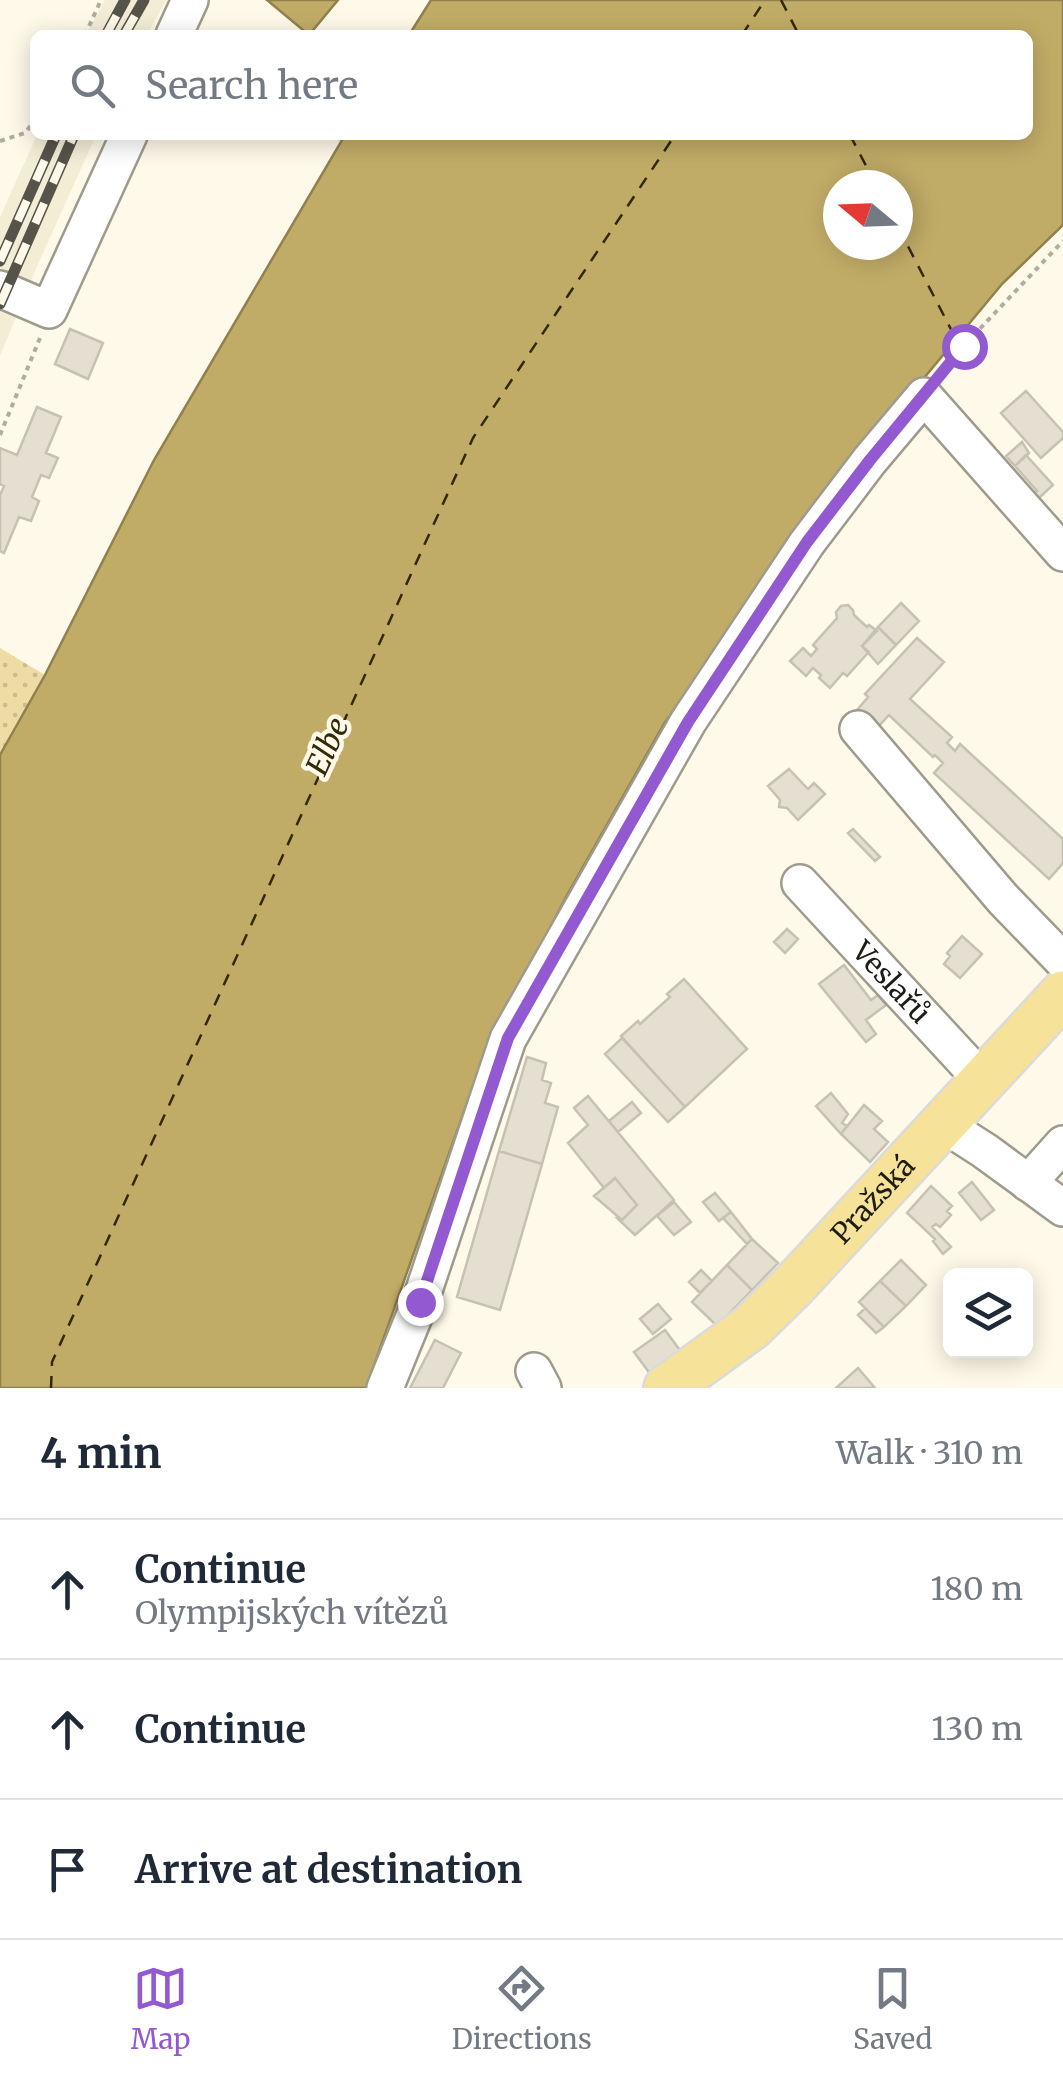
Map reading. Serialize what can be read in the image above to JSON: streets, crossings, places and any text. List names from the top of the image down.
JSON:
{
  "streets": {
    "main road": ["Pražská"],
    "street": ["Veslařů"]
  },
  "crossings": [
    ["Veslařů", "Pražská"]
  ],
  "water": ["Elbe"],
  "north": "left",
  "page": {
    "search": "Search here",
    "heading": ["4 min", "Walk · 310 m"],
    "list": [
      ["Continue", "Olympijských vítězů", "180 m"],
      ["Continue", "130 m"],
      "Arrive at destination"
    ],
    "nav": ["Map", "Directions", "Saved"]
  }
}
